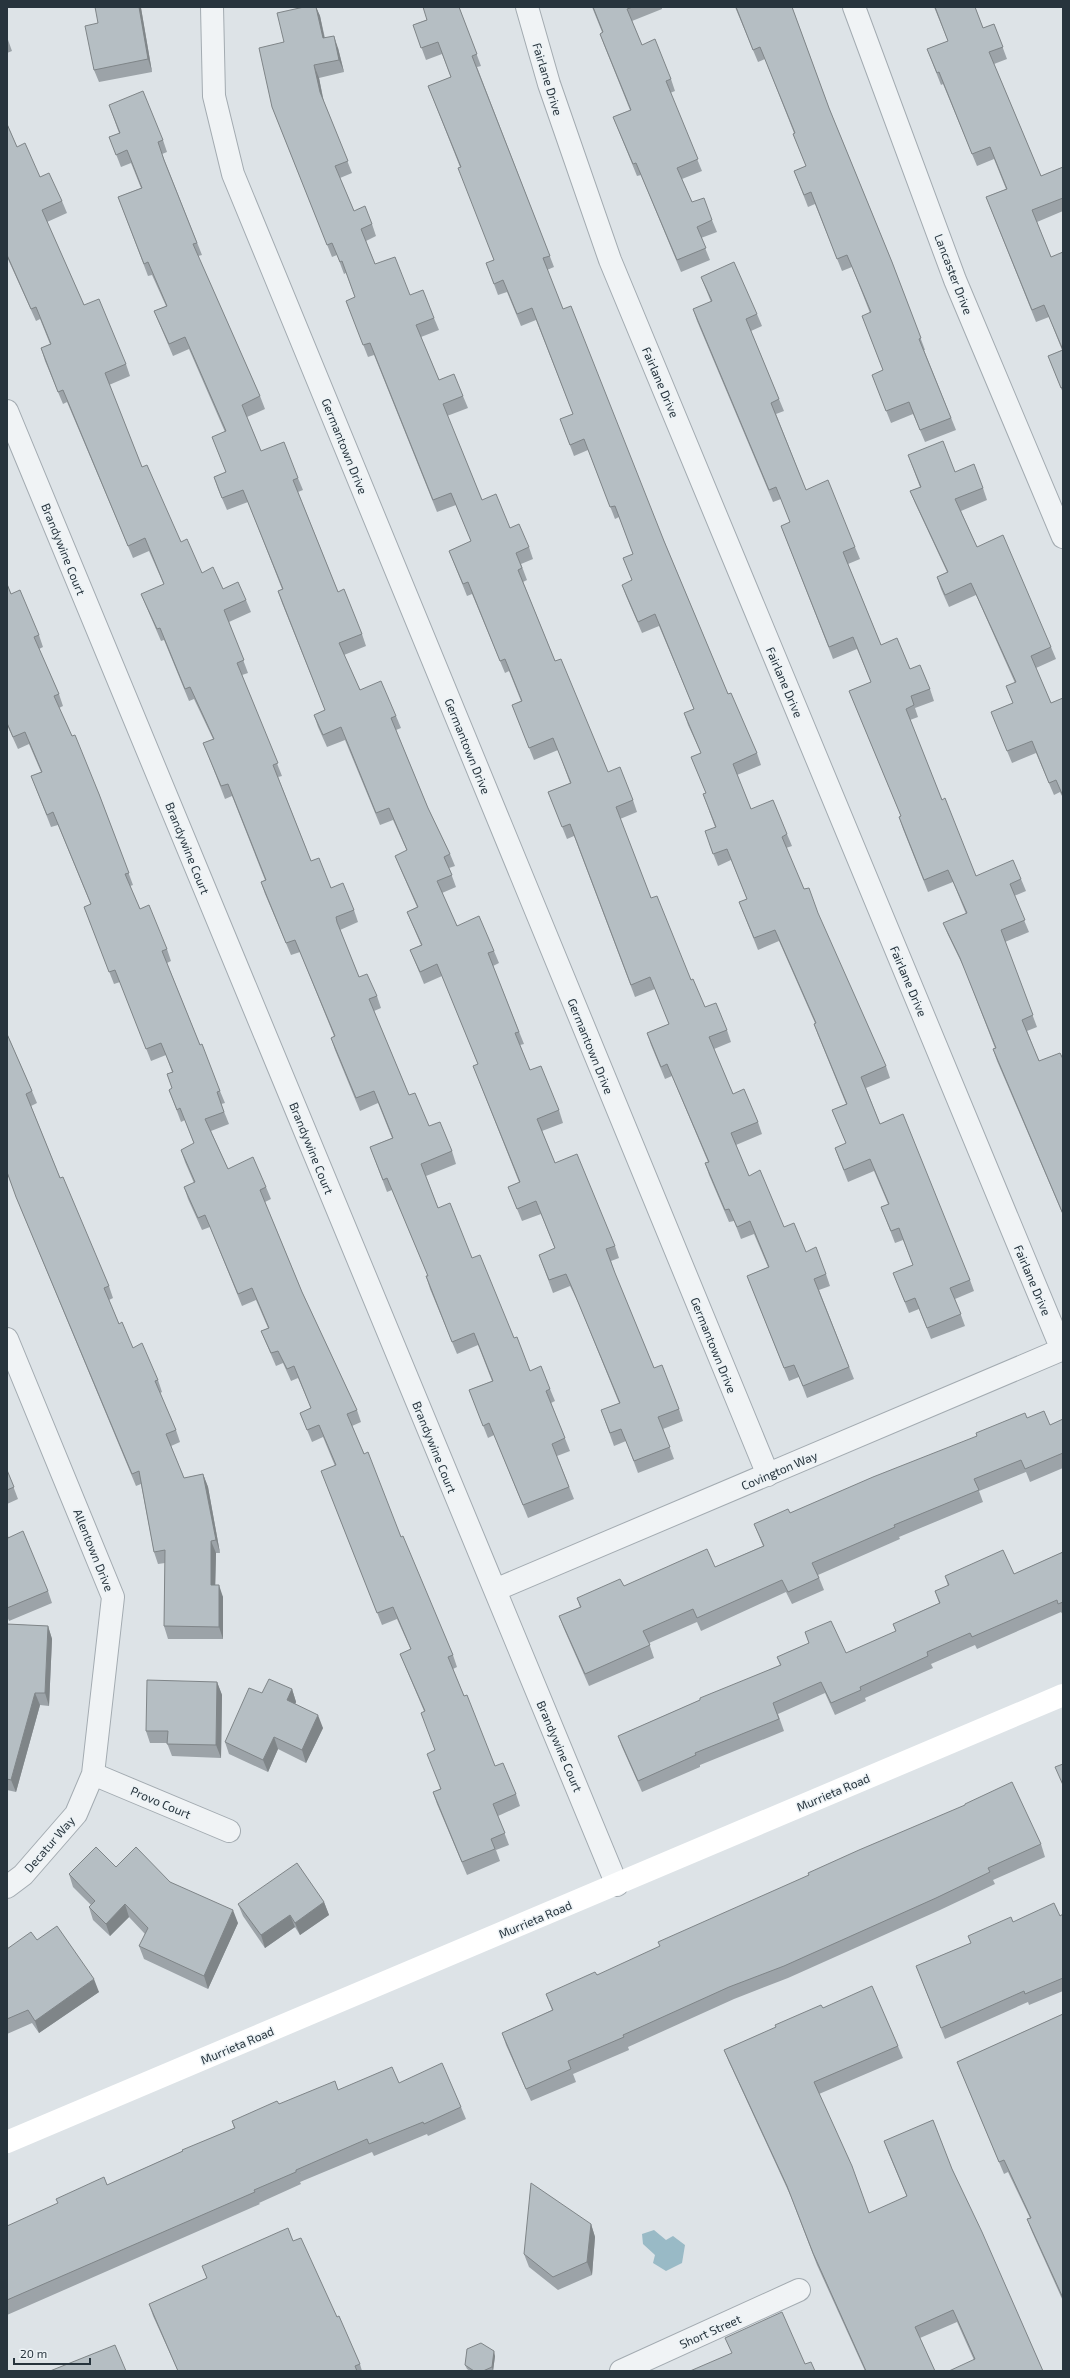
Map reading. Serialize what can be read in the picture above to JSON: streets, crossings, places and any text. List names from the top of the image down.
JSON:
{
  "streets": {
    "main road": ["Murrieta Road"],
    "street": [
      "Fairlane Drive",
      "Lancaster Drive",
      "Germantown Drive",
      "Brandywine Court",
      "Covington Way",
      "Allentown Drive",
      "Provo Court",
      "Decatur Way",
      "Short Street"
    ]
  },
  "crossings": [
    ["Fairlane Drive", "Covington Way"],
    ["Germantown Drive", "Covington Way"],
    ["Brandywine Court", "Covington Way"],
    ["Brandywine Court", "Murrieta Road"],
    ["Allentown Drive", "Provo Court"],
    ["Allentown Drive", "Decatur Way"],
    ["Provo Court", "Decatur Way"]
  ],
  "scale_bar": "20 m"
}
